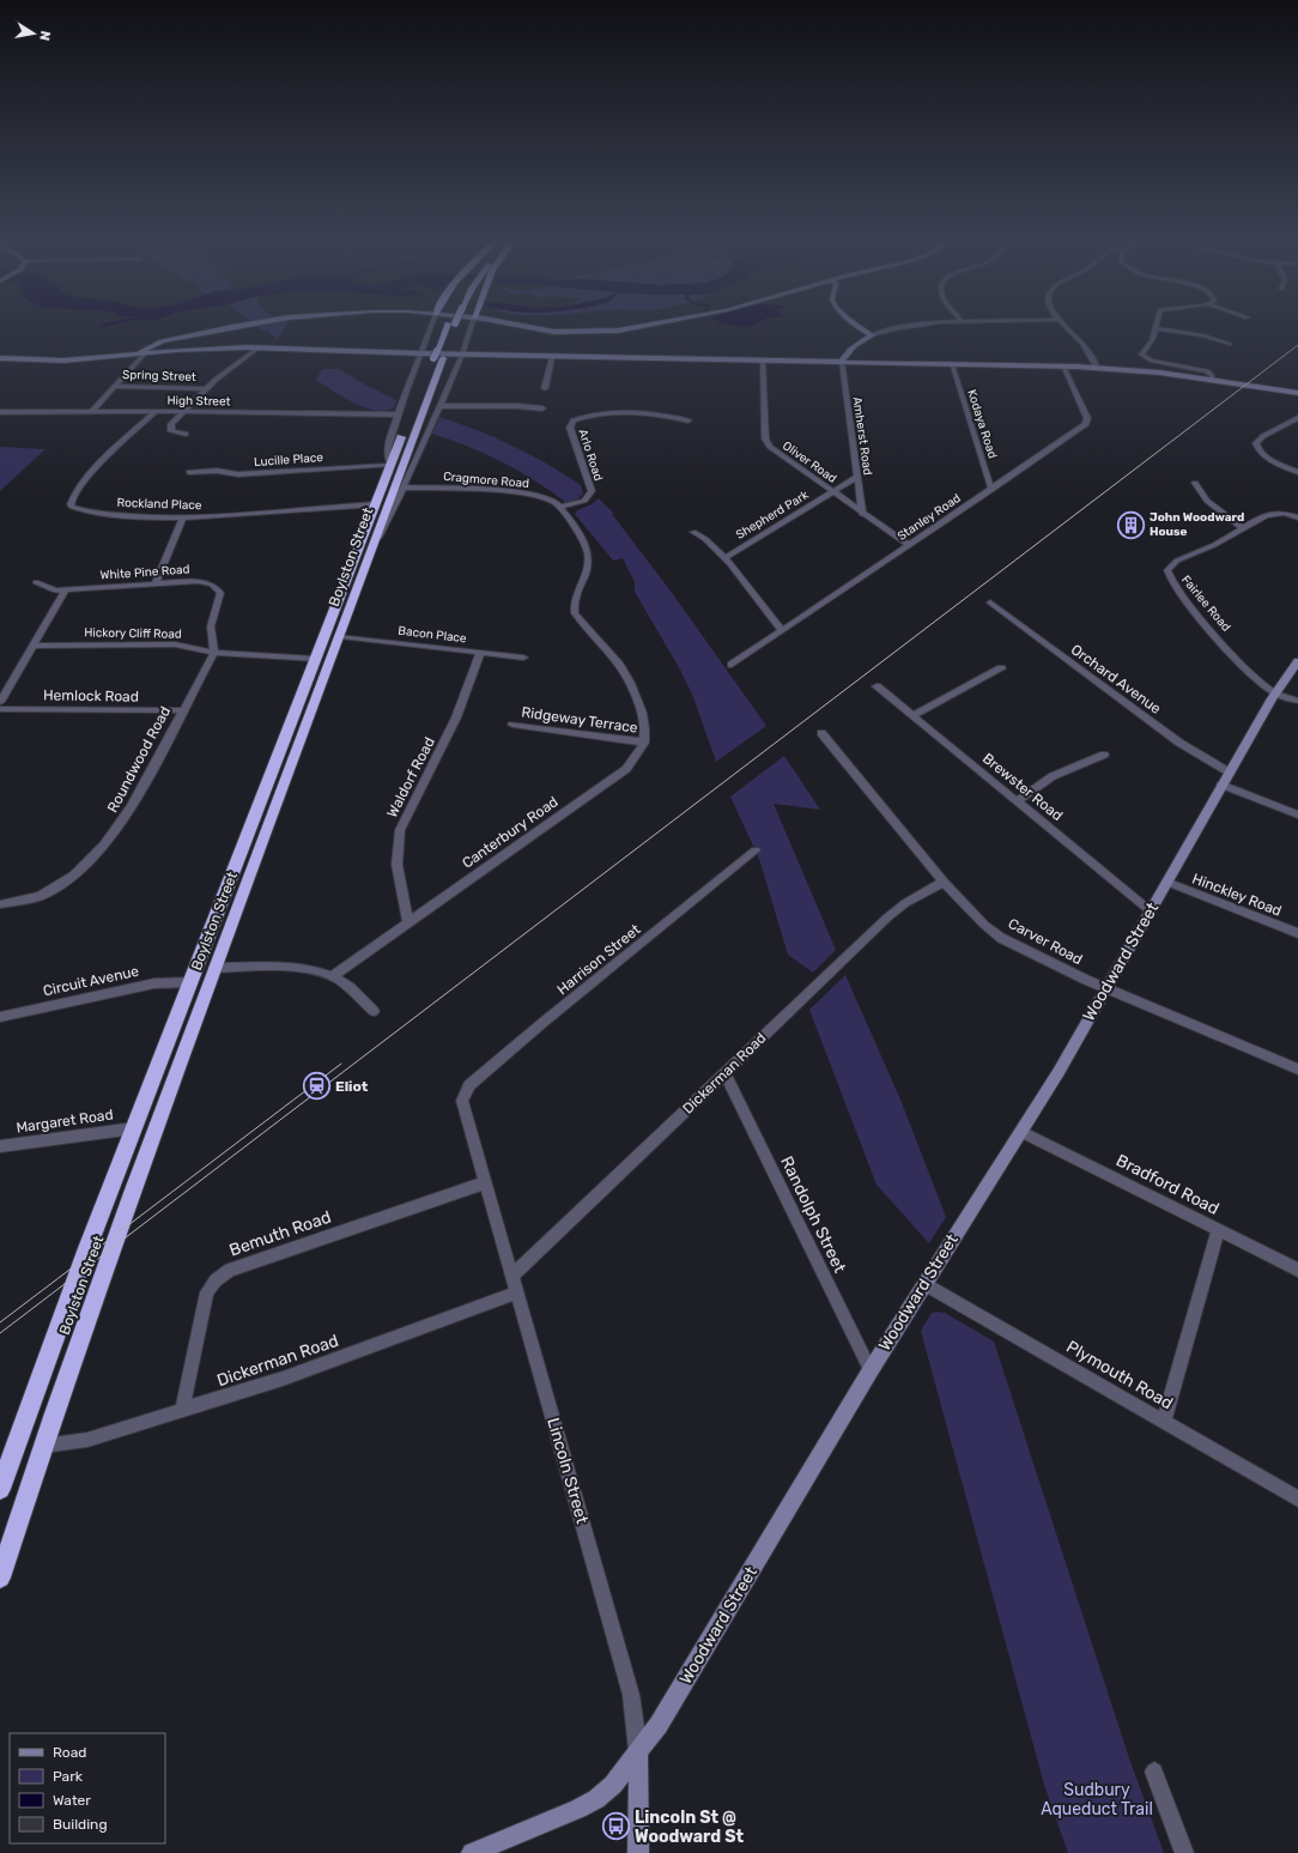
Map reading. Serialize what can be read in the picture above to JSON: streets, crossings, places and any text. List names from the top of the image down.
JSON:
{
  "streets": {
    "highway": ["Boylston Street"],
    "main road": ["Woodward Street", "Lincoln Street"],
    "street": [
      "Spring Street",
      "High Street",
      "Kodaya Road",
      "Amherst Road",
      "Arlo Road",
      "Lucille Place",
      "Oliver Road",
      "Cragmore Road",
      "Rockland Place",
      "Shepherd Park",
      "Stanley Road",
      "White Pine Road",
      "Fairlee Road",
      "Hickory Cliff Road",
      "Bacon Place",
      "Orchard Avenue",
      "Hemlock Road",
      "Ridgeway Terrace",
      "Roundwood Road",
      "Waldorf Road",
      "Brewster Road",
      "Canterbury Road",
      "Hinckley Road",
      "Carver Road",
      "Harrison Street",
      "Circuit Avenue",
      "Dickerman Road",
      "Margaret Road",
      "Bradford Road",
      "Randolph Street",
      "Bemuth Road",
      "Plymouth Road"
    ]
  },
  "crossings": [
    ["High Street", "Rockland Place"],
    ["Kodaya Road", "Stanley Road"],
    ["Amherst Road", "Oliver Road"],
    ["Amherst Road", "Shepherd Park"],
    ["Arlo Road", "Cragmore Road"],
    ["Lucille Place", "Boylston Street"],
    ["Oliver Road", "Shepherd Park"],
    ["Oliver Road", "Stanley Road"],
    ["Rockland Place", "Boylston Street"],
    ["Boylston Street", "Hickory Cliff Road"],
    ["Boylston Street", "Bacon Place"],
    ["Boylston Street", "Circuit Avenue"],
    ["Boylston Street", "Dickerman Road"],
    ["Boylston Street", "Margaret Road"],
    ["White Pine Road", "Hickory Cliff Road"],
    ["White Pine Road", "Roundwood Road"],
    ["Fairlee Road", "Woodward Street"],
    ["Hickory Cliff Road", "Roundwood Road"],
    ["Bacon Place", "Waldorf Road"],
    ["Orchard Avenue", "Woodward Street"],
    ["Hemlock Road", "Roundwood Road"],
    ["Ridgeway Terrace", "Canterbury Road"],
    ["Waldorf Road", "Canterbury Road"],
    ["Brewster Road", "Woodward Street"],
    ["Hinckley Road", "Woodward Street"],
    ["Carver Road", "Woodward Street"],
    ["Carver Road", "Dickerman Road"],
    ["Harrison Street", "Lincoln Street"],
    ["Woodward Street", "Bradford Road"],
    ["Woodward Street", "Randolph Street"],
    ["Woodward Street", "Plymouth Road"],
    ["Woodward Street", "Lincoln Street"],
    ["Dickerman Road", "Randolph Street"],
    ["Dickerman Road", "Bemuth Road"],
    ["Dickerman Road", "Lincoln Street"],
    ["Bemuth Road", "Lincoln Street"]
  ],
  "parks": ["Sudbury Aqueduct Trail"],
  "places": {
    "building": ["John Woodward House"],
    "station": ["Eliot"],
    "bus stop": ["Lincoln St @ Woodward St"]
  },
  "legend": [
    "Road",
    "Park",
    "Water",
    "Building"
  ],
  "north": "right"
}
